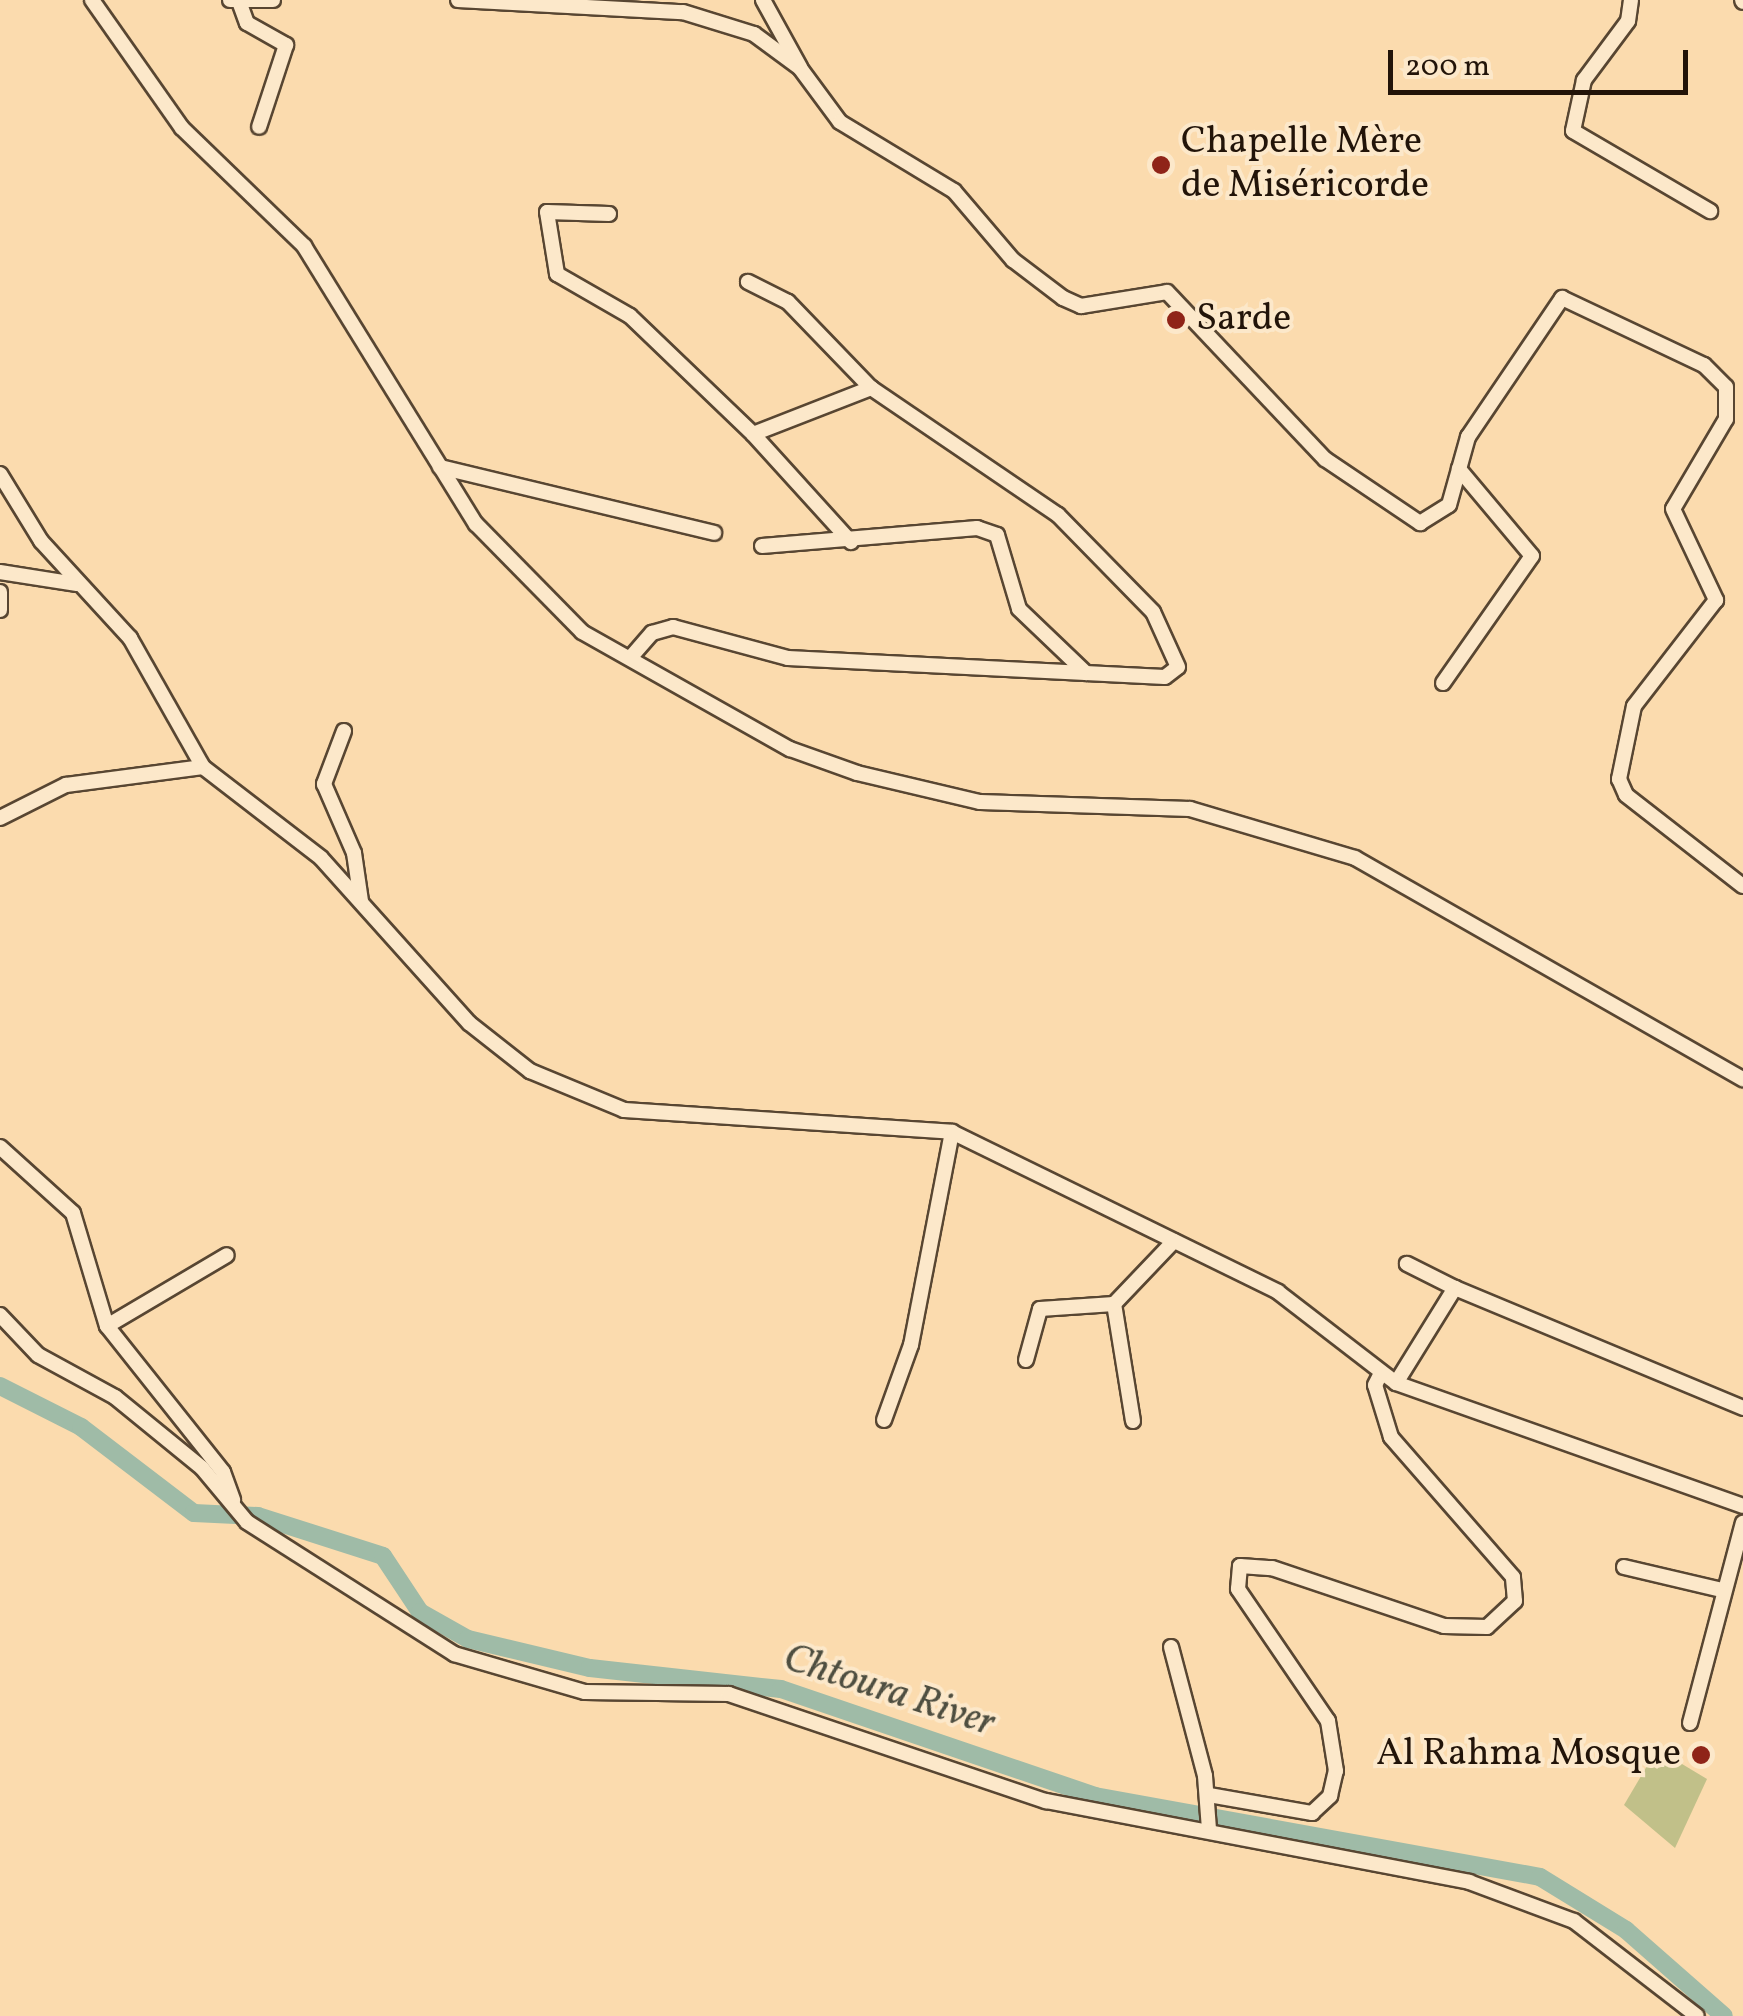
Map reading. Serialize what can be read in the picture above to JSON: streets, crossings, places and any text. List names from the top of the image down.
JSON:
{
  "water": ["Chtoura River"],
  "places": ["Chapelle Mère de Miséricorde", "Sarde", "Al Rahma Mosque"],
  "scale_bar": "200 m"
}
